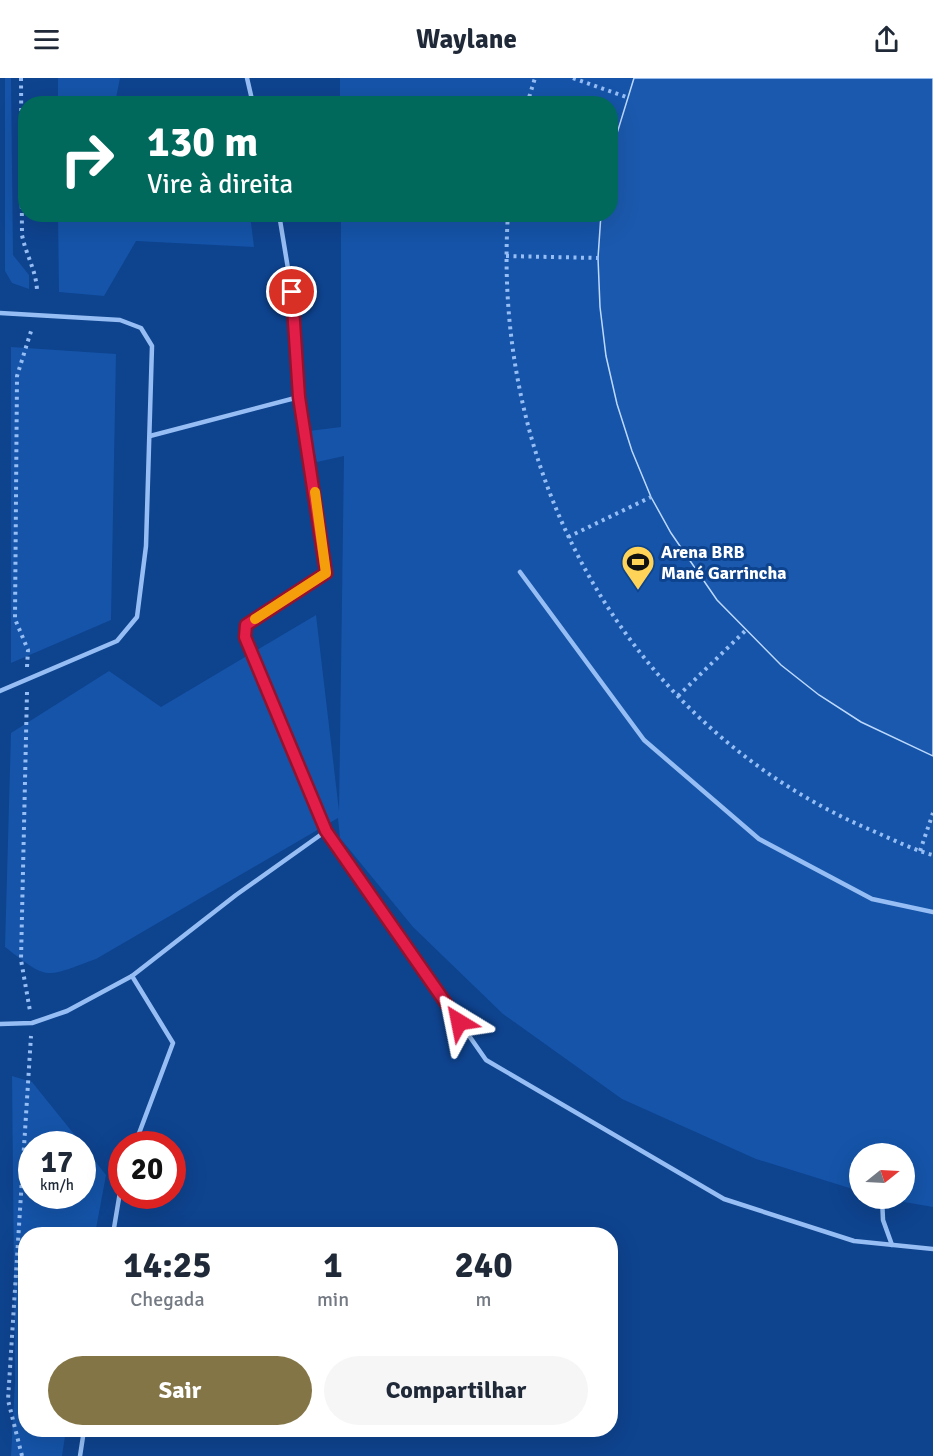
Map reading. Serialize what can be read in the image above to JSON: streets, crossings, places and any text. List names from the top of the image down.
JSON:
{
  "places": {
    "sports": ["Arena BRB Mané Garrincha"]
  },
  "north": "right",
  "page": {
    "header": "Waylane",
    "turn": ["130 m", "Vire à direita"],
    "speed": "17 km/h",
    "limit": "20",
    "eta": [
      "14:25",
      "Chegada",
      "1",
      "min",
      "240",
      "m"
    ],
    "buttons": ["Sair", "Compartilhar"]
  }
}
